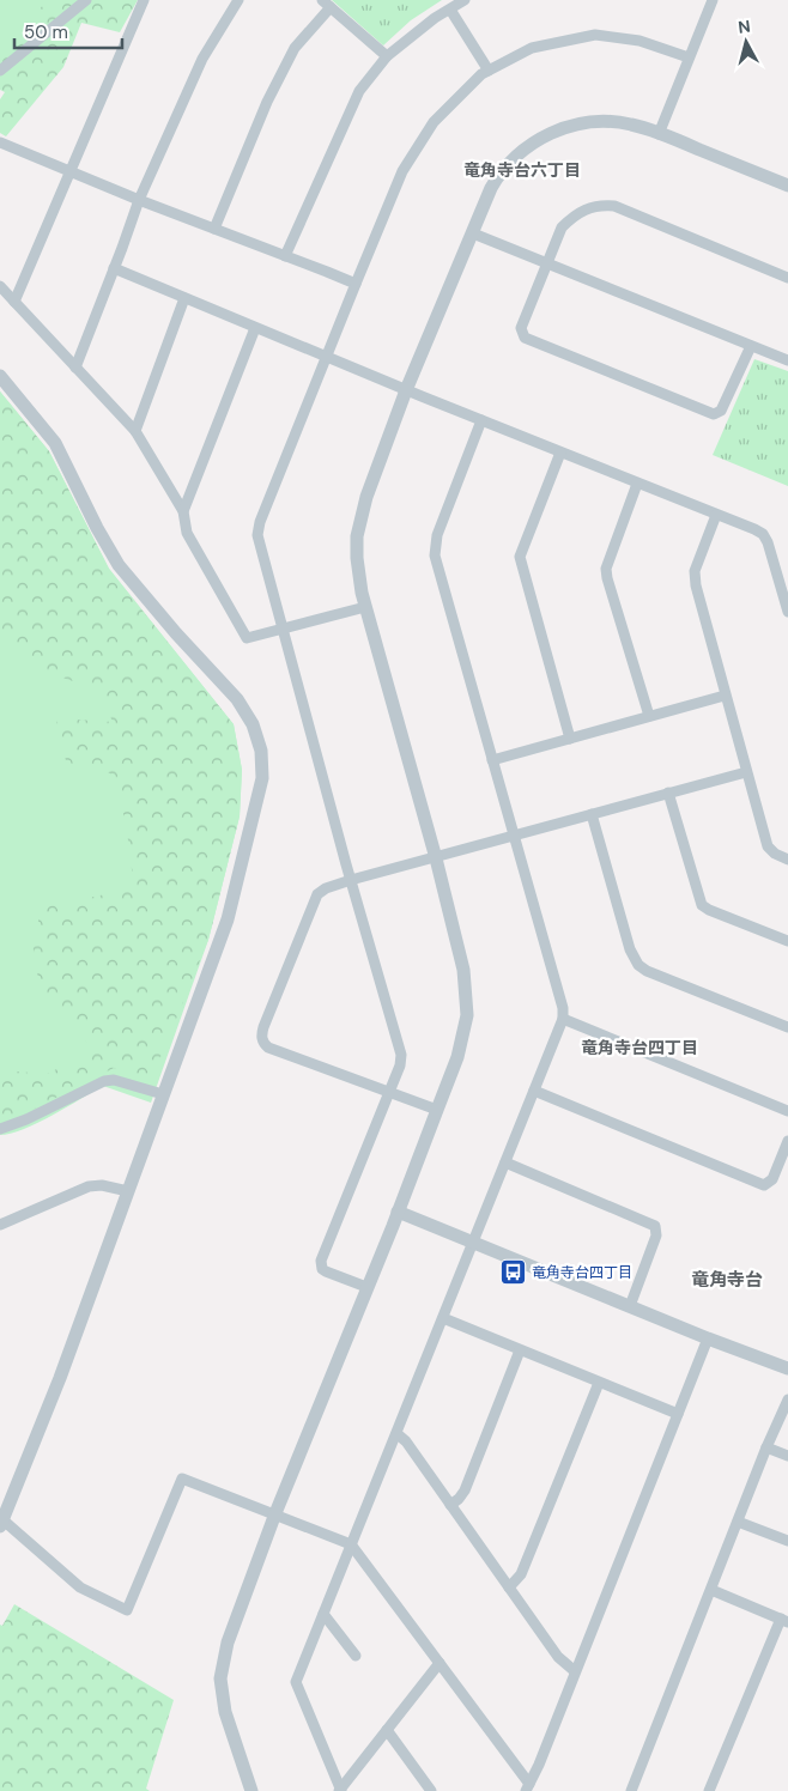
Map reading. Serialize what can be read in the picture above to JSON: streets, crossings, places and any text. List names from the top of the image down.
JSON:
{
  "districts": ["竜角寺台六丁目", "竜角寺台四丁目", "竜角寺台"],
  "places": {
    "bus stop": ["竜角寺台四丁目"]
  },
  "scale_bar": "50 m",
  "north": "top"
}
